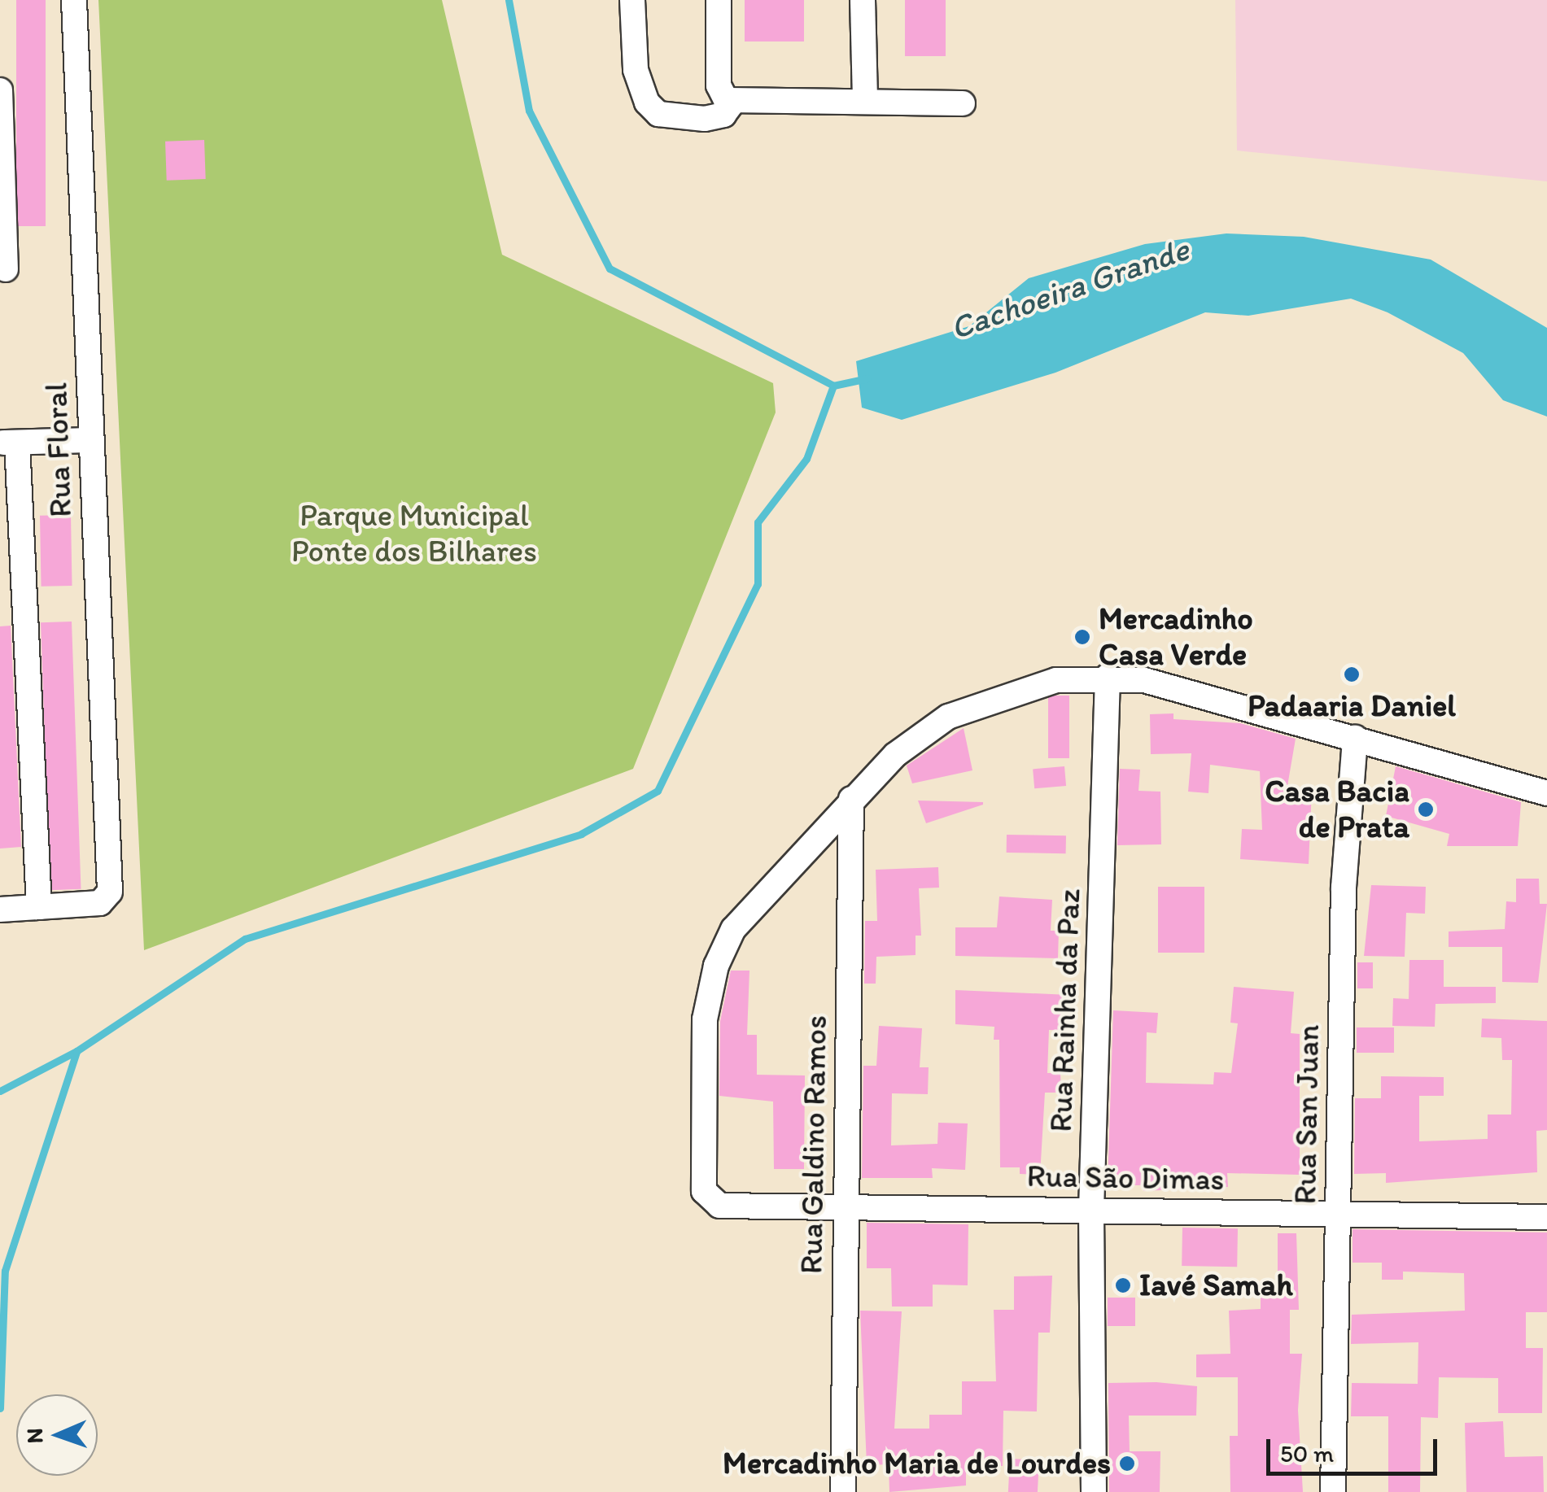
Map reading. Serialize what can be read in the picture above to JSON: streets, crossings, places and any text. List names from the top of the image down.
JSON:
{
  "streets": {
    "street": [
      "Rua Floral",
      "Rua Rainha da Paz",
      "Rua San Juan",
      "Rua Galdino Ramos",
      "Rua São Dimas"
    ]
  },
  "crossings": [
    ["Rua Rainha da Paz", "Rua São Dimas"],
    ["Rua San Juan", "Rua São Dimas"],
    ["Rua Galdino Ramos", "Rua São Dimas"]
  ],
  "water": ["Cachoeira Grande"],
  "parks": ["Parque Municipal Ponte dos Bilhares"],
  "places": [
    "Mercadinho Casa Verde",
    "Padaaria Daniel",
    "Casa Bacia de Prata",
    "Iavé Samah",
    "Mercadinho Maria de Lourdes"
  ],
  "scale_bar": "50 m",
  "north": "left"
}
